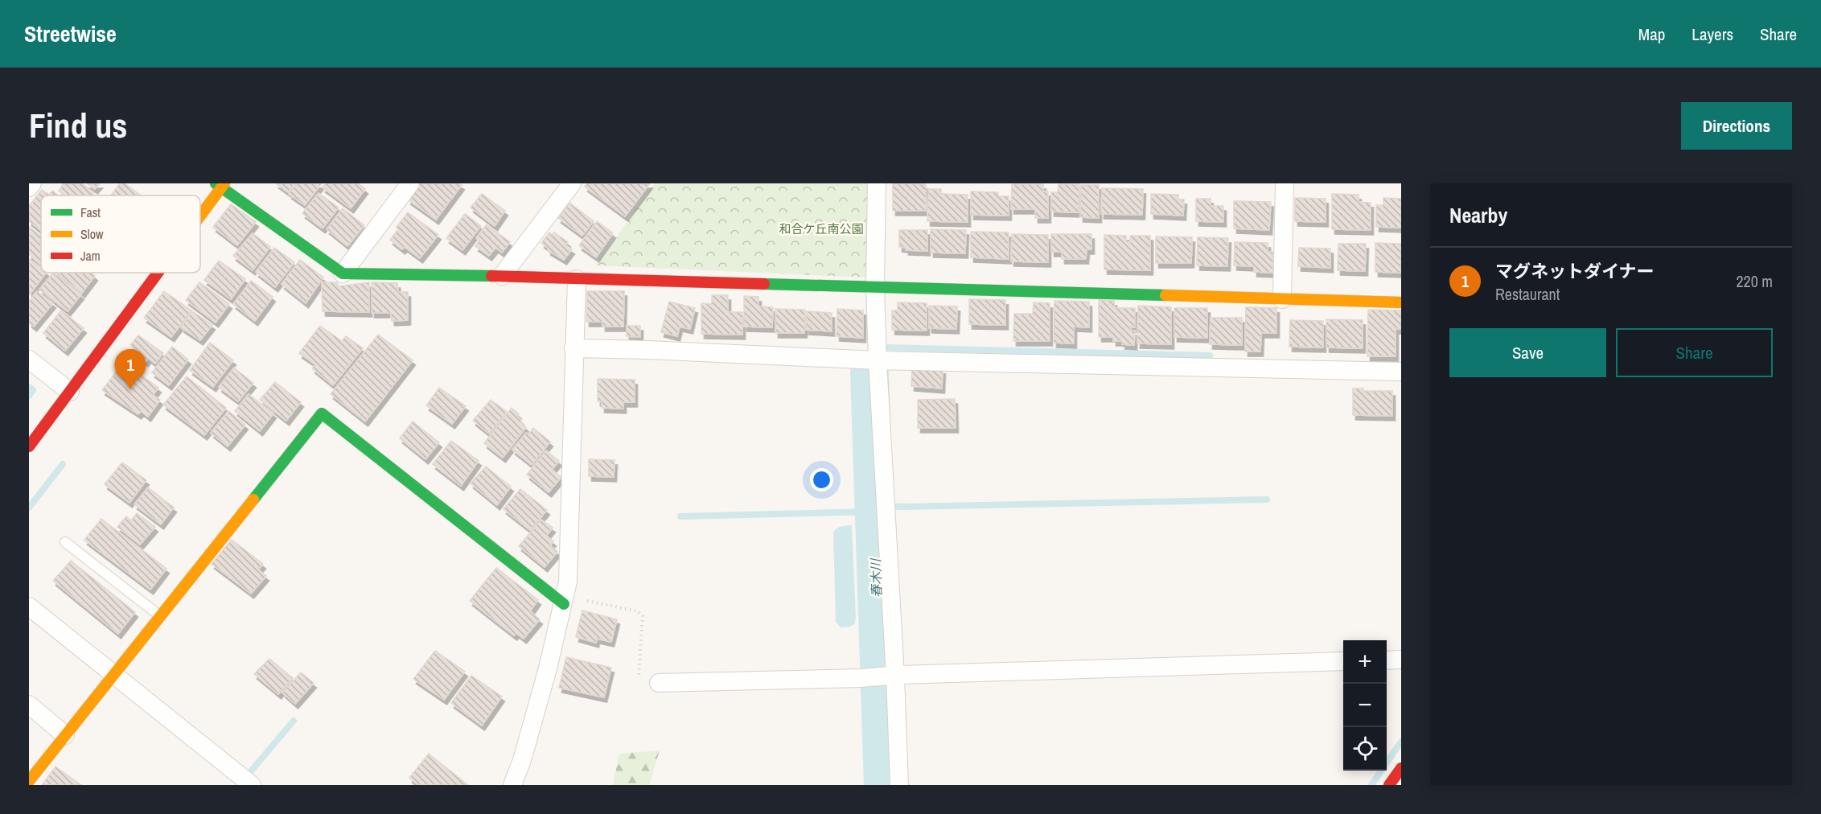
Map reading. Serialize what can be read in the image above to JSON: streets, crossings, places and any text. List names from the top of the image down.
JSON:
{
  "water": ["春木川"],
  "parks": ["和合ケ丘南公園"],
  "legend": ["Fast", "Slow", "Jam"],
  "page": {
    "header": "Streetwise",
    "nav": ["Map", "Layers", "Share"],
    "buttons": [
      "Directions",
      ["Save", "Share"]
    ],
    "title": "Find us",
    "heading": "Nearby",
    "list": [
      {
        "mark": "1",
        "name": "マグネットダイナー",
        "note": "Restaurant",
        "value": "220 m"
      }
    ],
    "pins": "1",
    "map_buttons": ["+", "−"]
  }
}
